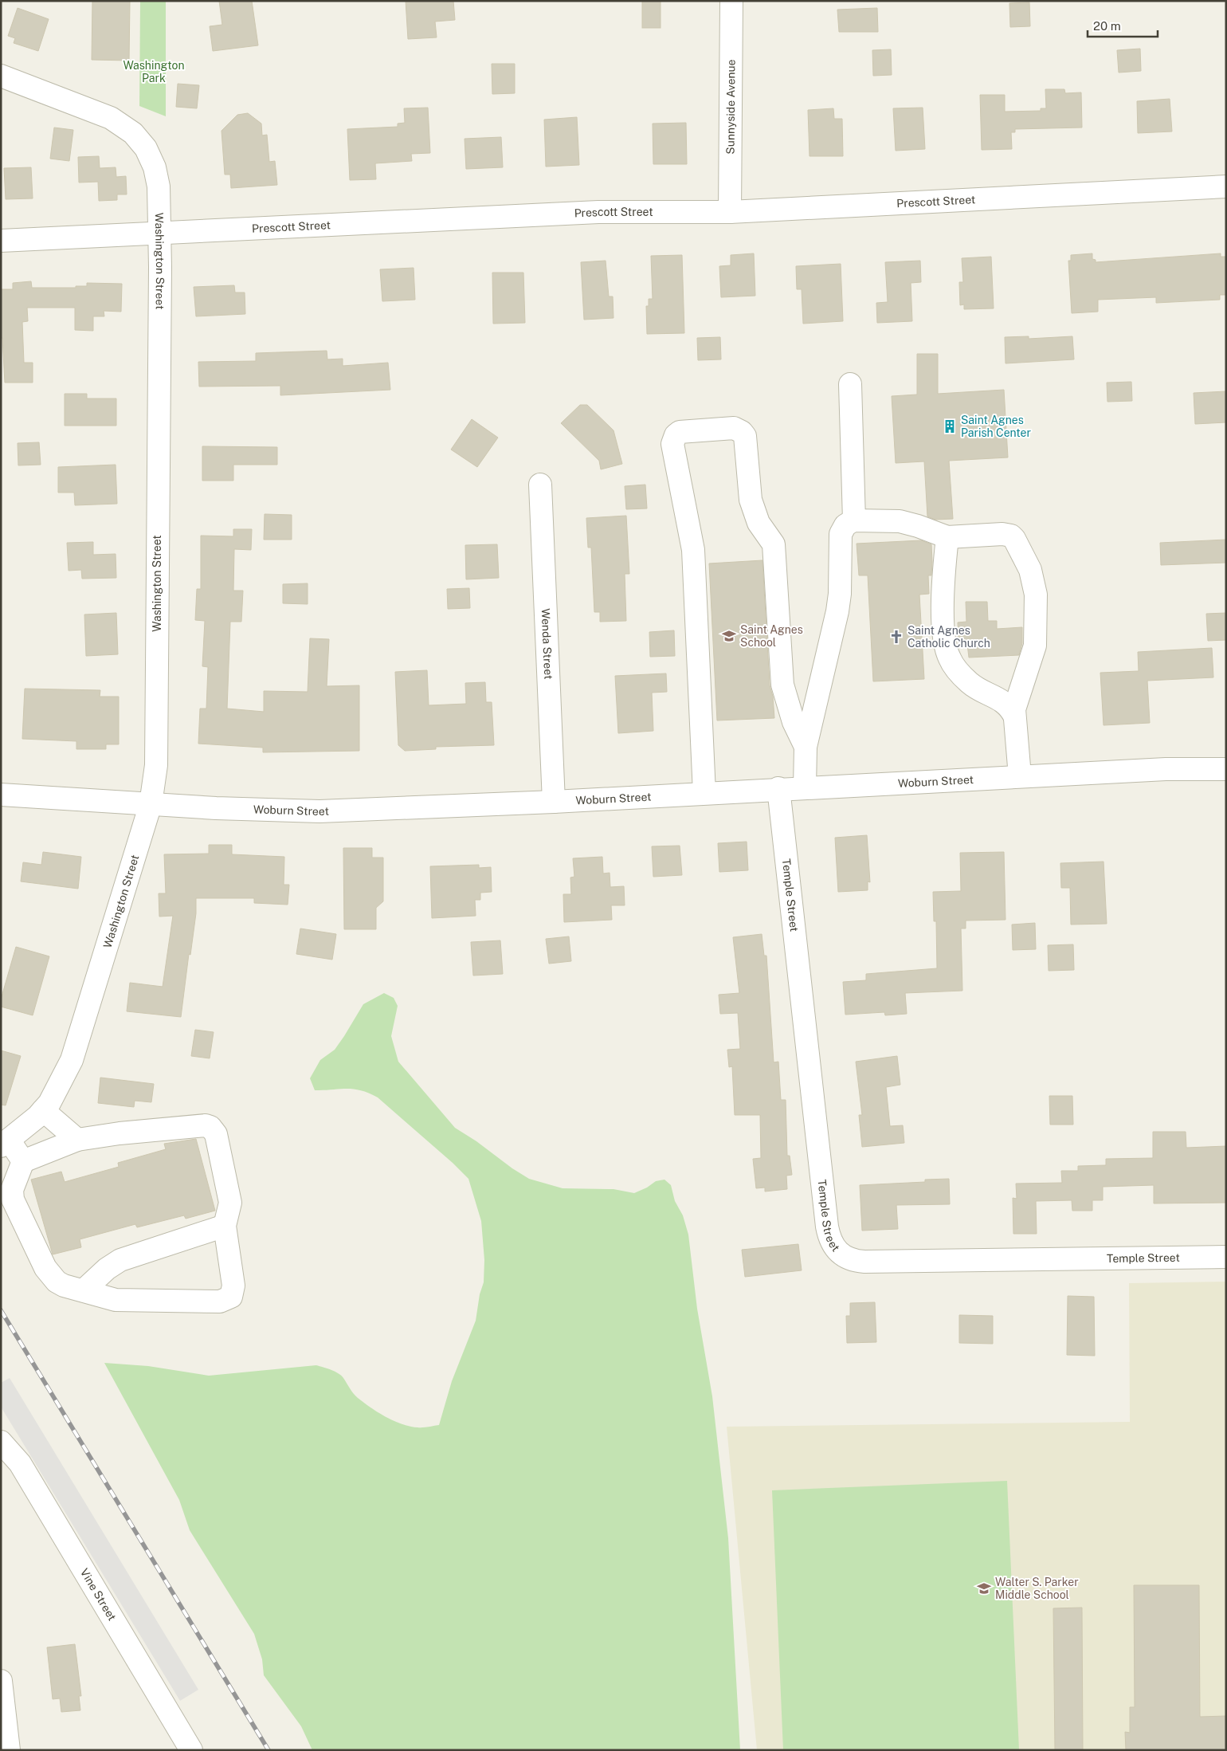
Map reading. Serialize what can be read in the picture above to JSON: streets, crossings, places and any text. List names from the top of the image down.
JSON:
{
  "streets": {
    "street": [
      "Sunnyside Avenue",
      "Prescott Street",
      "Washington Street",
      "Wenda Street",
      "Woburn Street",
      "Temple Street",
      "Vine Street"
    ]
  },
  "crossings": [
    ["Sunnyside Avenue", "Prescott Street"],
    ["Prescott Street", "Washington Street"],
    ["Washington Street", "Woburn Street"],
    ["Wenda Street", "Woburn Street"],
    ["Woburn Street", "Temple Street"]
  ],
  "parks": ["Washington Park"],
  "places": {
    "building": ["Saint Agnes Parish Center"],
    "school or university": ["Saint Agnes School", "Walter S. Parker Middle School"],
    "church": ["Saint Agnes Catholic Church"]
  },
  "scale_bar": "20 m"
}
